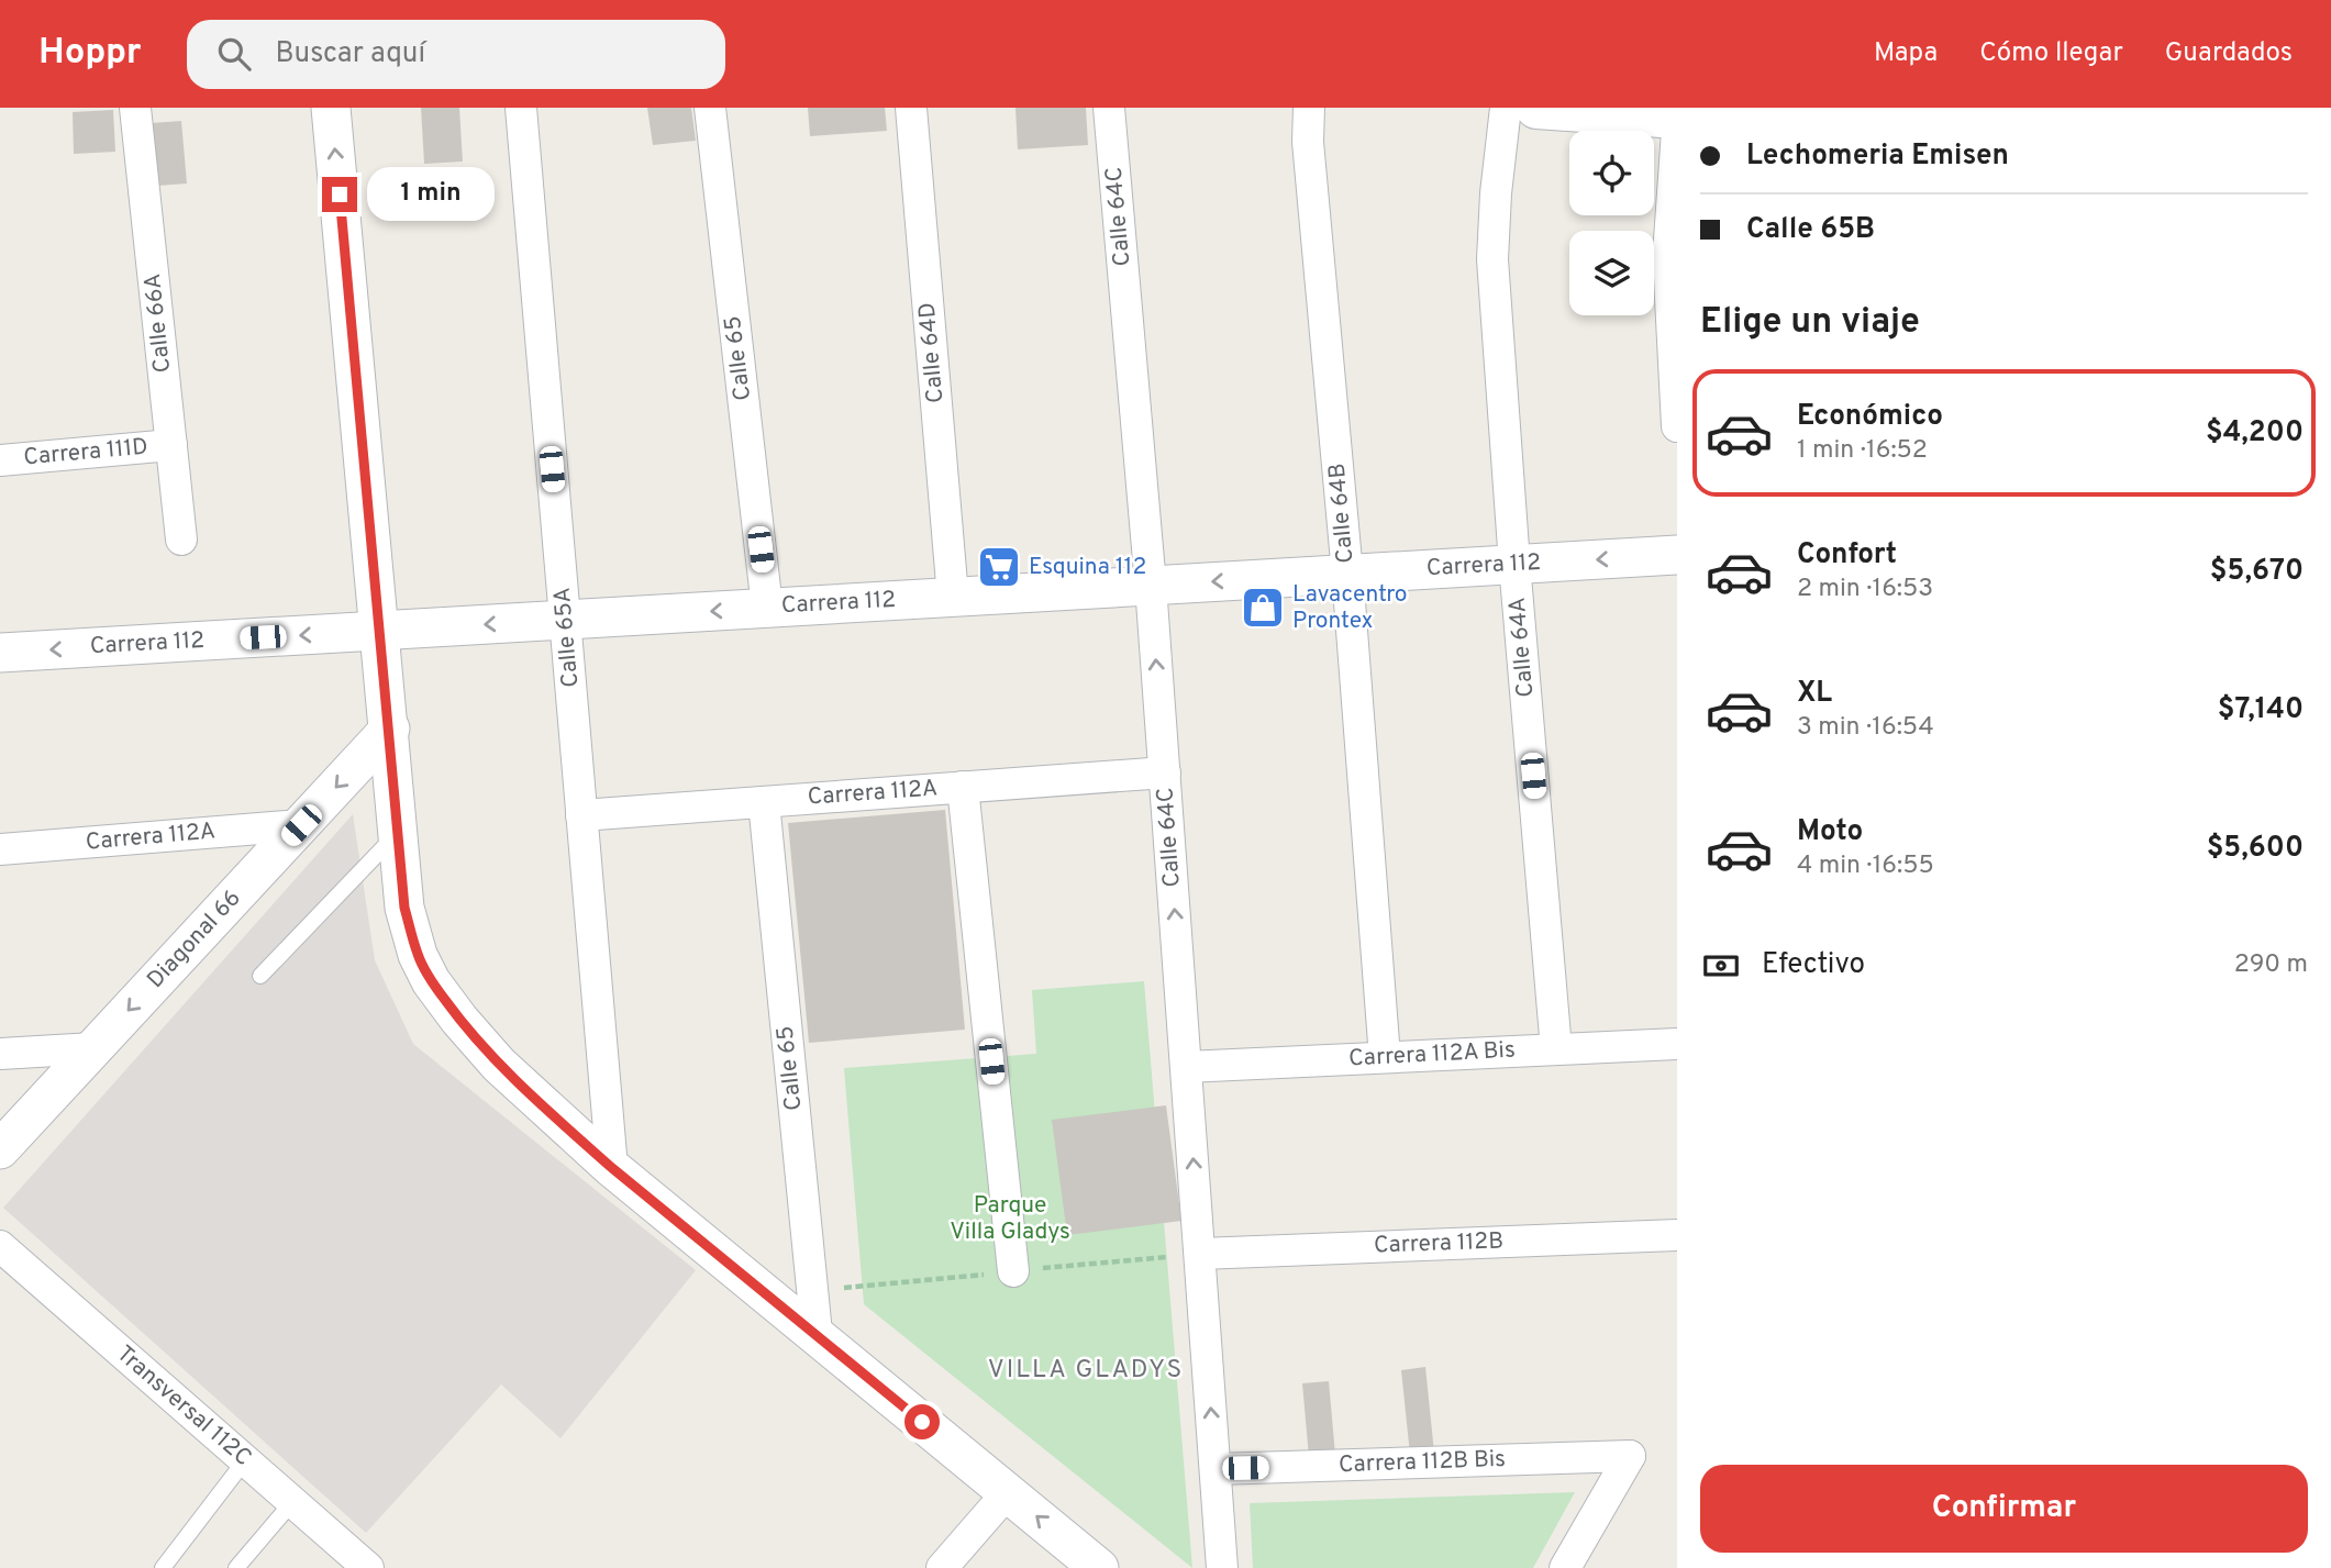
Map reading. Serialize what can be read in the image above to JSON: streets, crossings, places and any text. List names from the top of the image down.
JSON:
{
  "streets": {
    "street": [
      "Calle 64C",
      "Calle 66A",
      "Calle 64D",
      "Calle 65",
      "Carrera 111D",
      "Calle 64B",
      "Carrera 112",
      "Calle 65A",
      "Calle 64A",
      "Carrera 112A",
      "Diagonal 66",
      "Carrera 112A Bis",
      "Carrera 112B",
      "Transversal 112C",
      "Carrera 112B Bis"
    ]
  },
  "crossings": [
    ["Calle 64C", "Carrera 112"],
    ["Calle 64C", "Carrera 112A"],
    ["Calle 64C", "Carrera 112A Bis"],
    ["Calle 64C", "Carrera 112B"],
    ["Calle 64C", "Carrera 112B Bis"],
    ["Calle 66A", "Carrera 111D"],
    ["Calle 64D", "Carrera 112"],
    ["Calle 65", "Carrera 112"],
    ["Calle 65", "Carrera 112A"],
    ["Calle 64B", "Carrera 112"],
    ["Calle 64B", "Carrera 112A Bis"],
    ["Carrera 112", "Calle 65A"],
    ["Carrera 112", "Calle 64A"],
    ["Calle 65A", "Carrera 112A"],
    ["Calle 64A", "Carrera 112A Bis"],
    ["Carrera 112A", "Diagonal 66"]
  ],
  "one_way": ["Carrera 112", "Diagonal 66"],
  "districts": ["VILLA GLADYS"],
  "parks": ["Parque Villa Gladys"],
  "places": {
    "supermarket": ["Esquina 112"],
    "shop": ["Lavacentro Prontex"]
  },
  "page": {
    "header": "Hoppr",
    "search": "Buscar aquí",
    "nav": ["Mapa", "Cómo llegar", "Guardados"],
    "banner": ["Lechomeria Emisen", "Calle 65B"],
    "bubble": "1 min",
    "heading": "Elige un viaje",
    "list": [
      {
        "name": "Económico",
        "note": "1 min · 16:52",
        "value": "$4,200"
      },
      {
        "name": "Confort",
        "note": "2 min · 16:53",
        "value": "$5,670"
      },
      {
        "name": "XL",
        "note": "3 min · 16:54",
        "value": "$7,140"
      },
      {
        "name": "Moto",
        "note": "4 min · 16:55",
        "value": "$5,600"
      }
    ],
    "pay": ["Efectivo", "290 m"],
    "buttons": "Confirmar"
  }
}
